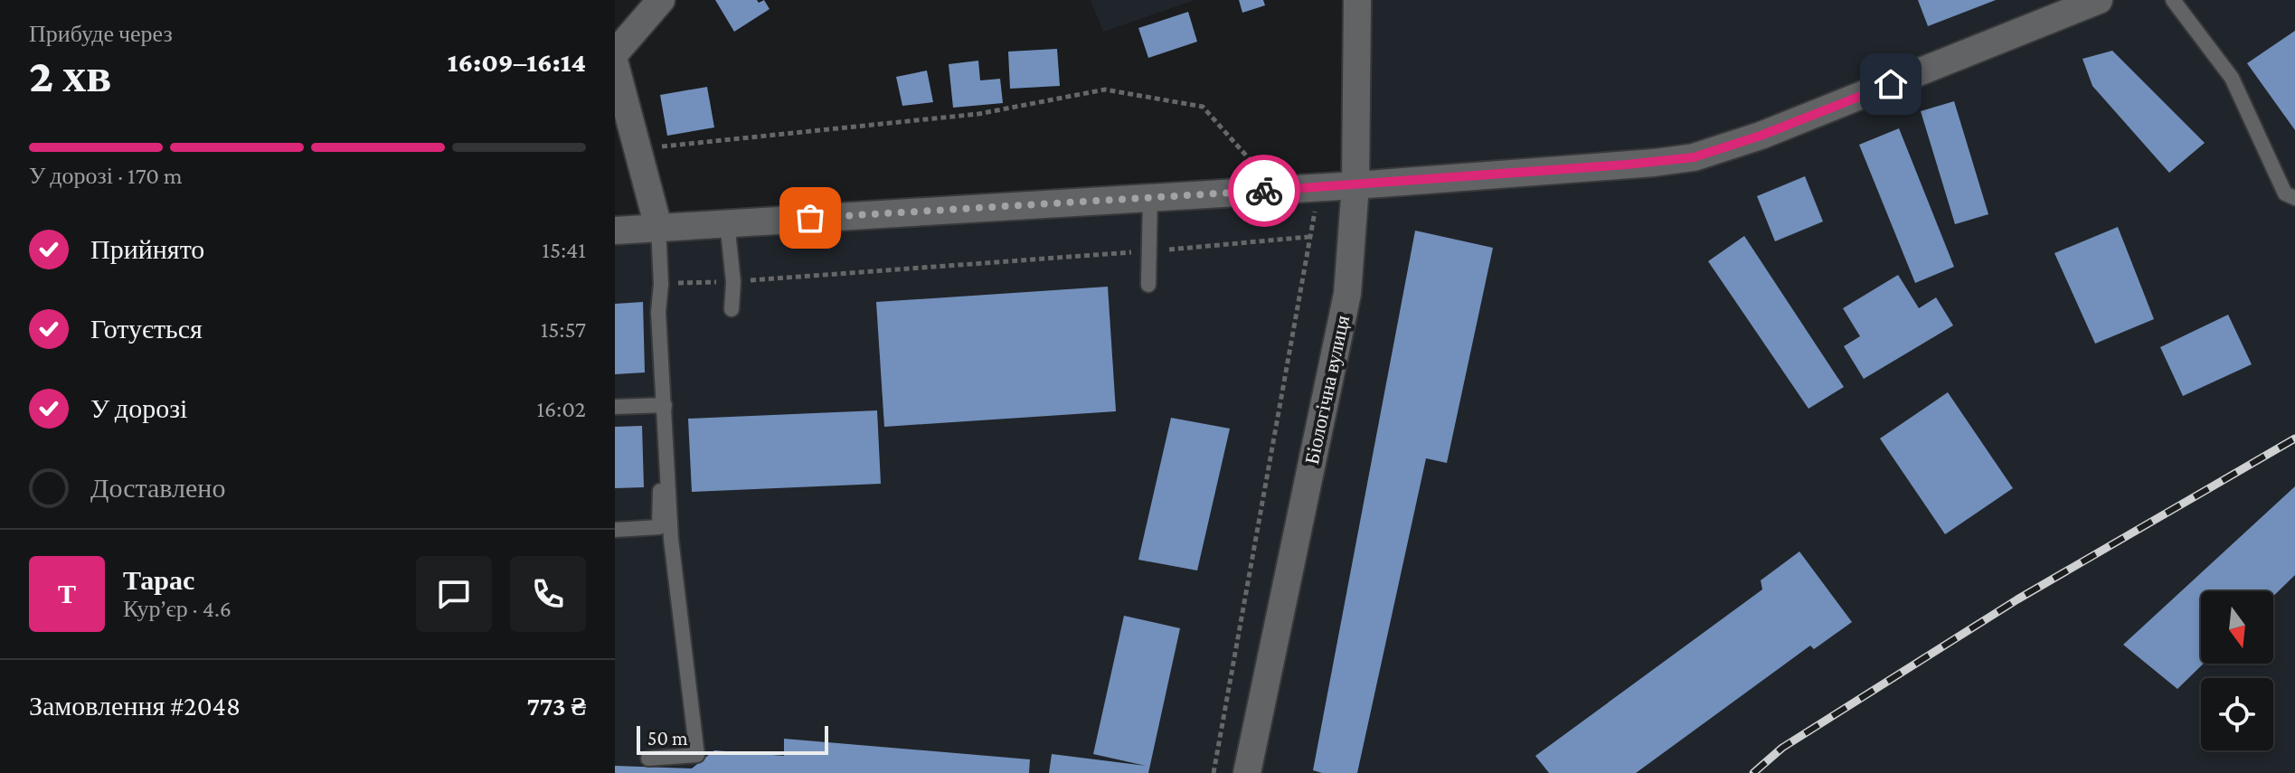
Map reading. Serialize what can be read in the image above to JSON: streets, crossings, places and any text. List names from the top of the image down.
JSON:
{
  "streets": {
    "street": ["Біологічна вулиця"]
  },
  "scale_bar": "50 m",
  "north": "bottom",
  "page": {
    "heading": ["2 хв", "Прибуде через", "16:09–16:14"],
    "panel": [
      "Тарас",
      "Кур’єр · 4.6",
      "Замовлення #2048",
      "773 ₴"
    ],
    "bar": "У дорозі · 170 m",
    "list": [
      ["Прийнято", "15:41"],
      ["Готується", "15:57"],
      ["У дорозі", "16:02"],
      "Доставлено"
    ],
    "round": "Т",
    "scale": "50 m"
  }
}
